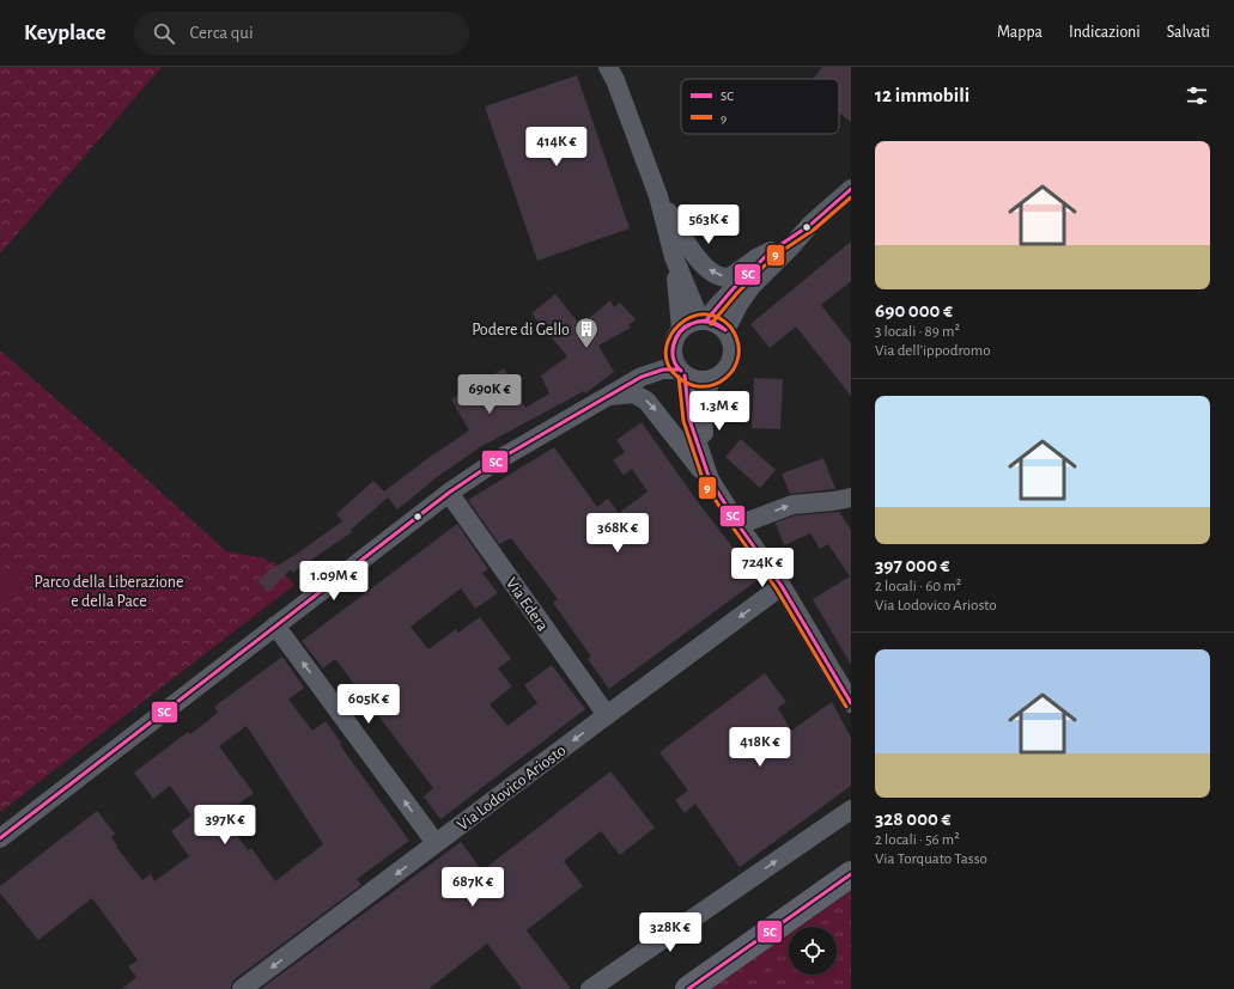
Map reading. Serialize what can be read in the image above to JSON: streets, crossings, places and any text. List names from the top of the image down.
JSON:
{
  "streets": {
    "street": ["Via Edera", "Via Lodovico Ariosto"]
  },
  "crossings": [
    ["Via Edera", "Via Lodovico Ariosto"]
  ],
  "one_way": ["Via Lodovico Ariosto"],
  "parks": ["Parco della Liberazione e della Pace"],
  "places": {
    "building": ["Podere di Gello"]
  },
  "lines": ["transit line SC", "transit line 9"],
  "legend": ["SC", "9"],
  "page": {
    "header": "Keyplace",
    "search": "Cerca qui",
    "nav": ["Mappa", "Indicazioni", "Salvati"],
    "heading": "12 immobili",
    "list": [
      {
        "name": "690 000 €",
        "note": "3 locali · 89 m² · Via dell'ippodromo"
      },
      {
        "name": "397 000 €",
        "note": "2 locali · 60 m² · Via Lodovico Ariosto"
      },
      {
        "name": "328 000 €",
        "note": "2 locali · 56 m² · Via Torquato Tasso"
      }
    ],
    "price": [
      "414K €",
      "563K €",
      "690K €",
      "1.3M €",
      "368K €",
      "724K €",
      "1.09M €",
      "605K €",
      "418K €",
      "397K €",
      "687K €",
      "328K €"
    ]
  }
}
